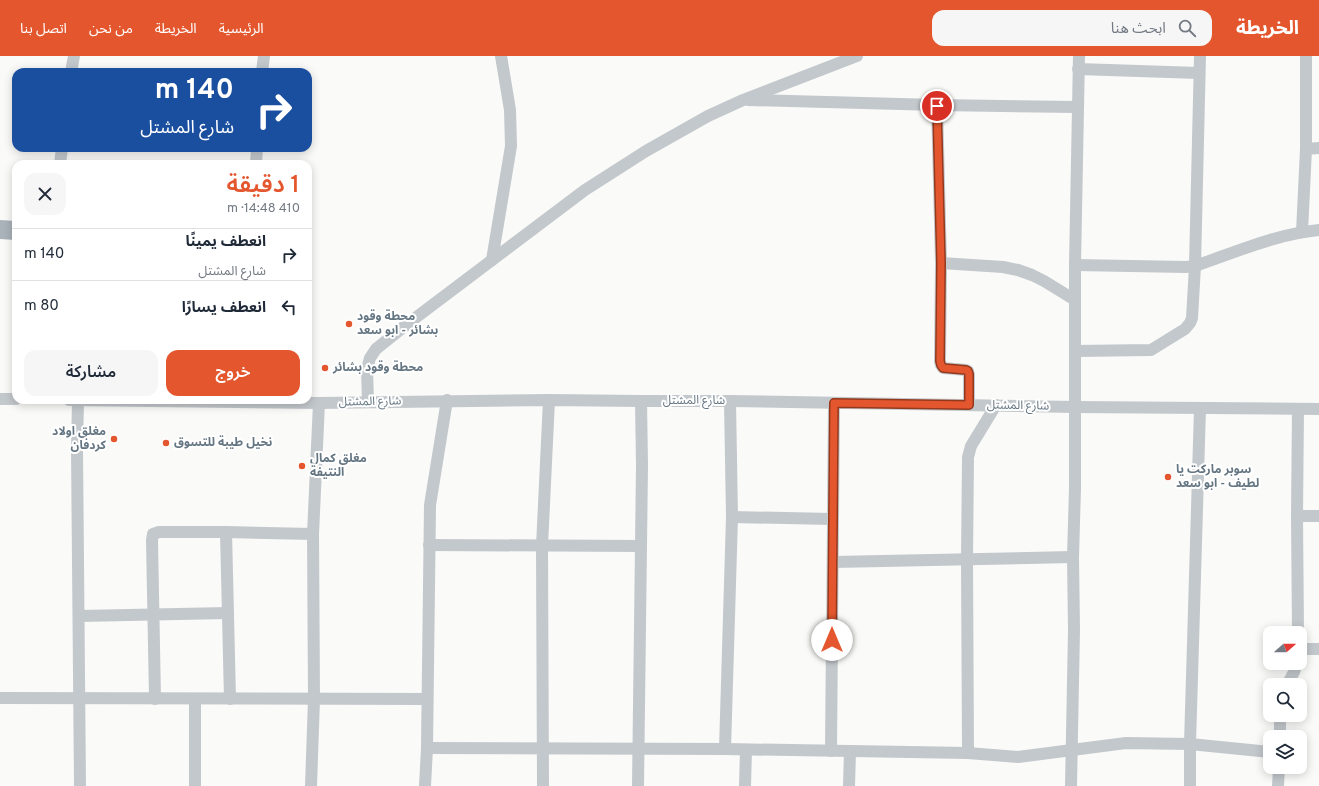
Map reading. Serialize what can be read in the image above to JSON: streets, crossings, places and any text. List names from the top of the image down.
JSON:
{
  "streets": {
    "street": ["شارع المشتل"]
  },
  "places": [
    "محطة وقود بشائر - ابو سعد",
    "محطة وقود بشائر",
    "مغلق اولاد كردفان",
    "نخيل طيبة للتسوق",
    "مغلق كمال النتيفة",
    "سوبر ماركت يا لطيف - ابو سعد"
  ],
  "north": "right",
  "page": {
    "header": "الخريطة",
    "search": "ابحث هنا",
    "nav": [
      "الرئيسية",
      "الخريطة",
      "من نحن",
      "اتصل بنا"
    ],
    "turn": ["140 m", "شارع المشتل"],
    "heading": ["1 دقيقة", "410 m · 14:48"],
    "list": [
      {
        "name": "انعطف يمينًا",
        "note": "شارع المشتل",
        "value": "140 m"
      },
      {
        "name": "انعطف يسارًا",
        "value": "80 m"
      }
    ],
    "buttons": ["خروج", "مشاركة"]
  }
}
